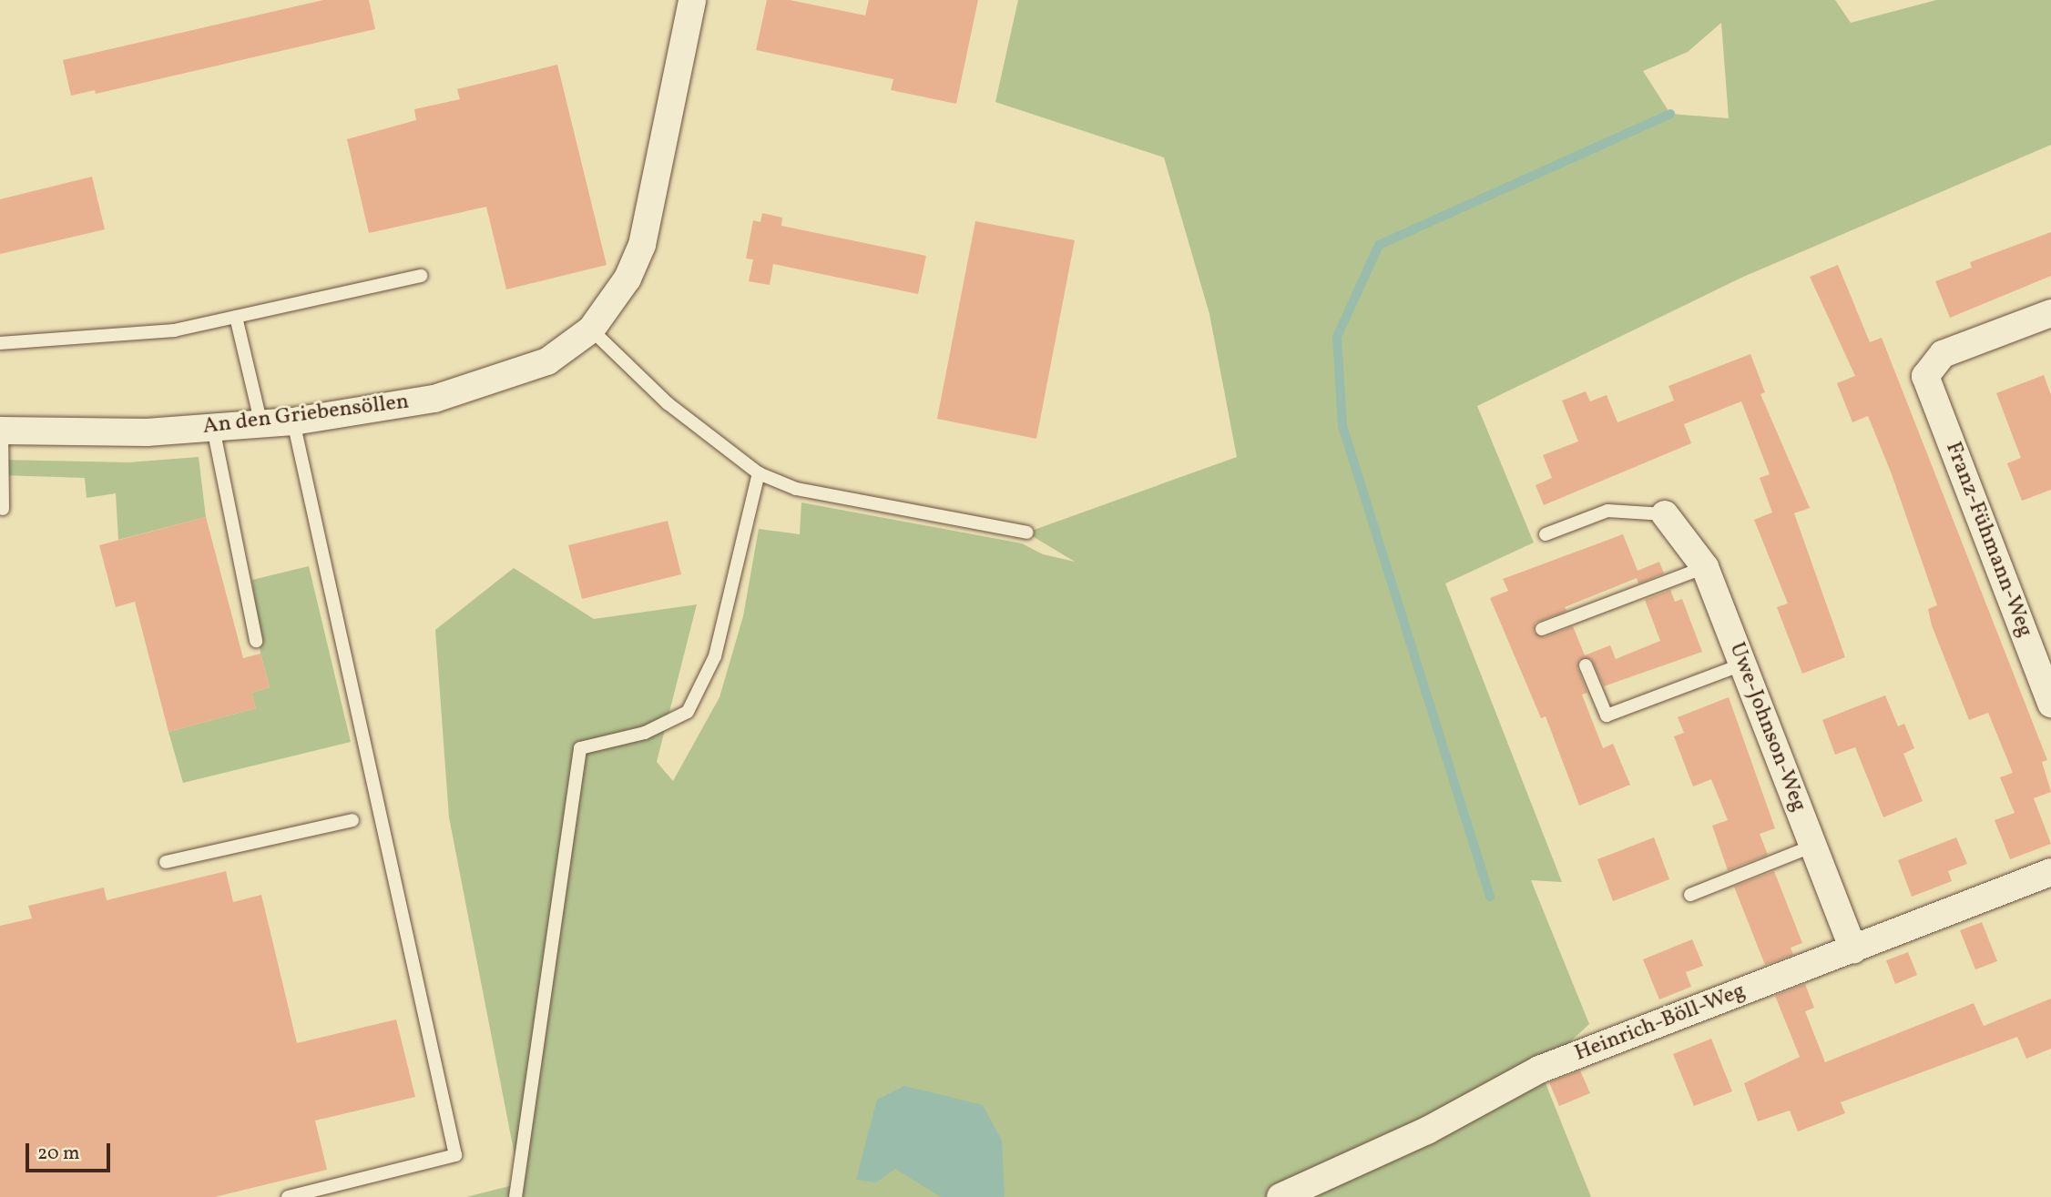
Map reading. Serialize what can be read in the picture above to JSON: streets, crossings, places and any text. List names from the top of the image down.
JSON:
{
  "streets": {
    "street": [
      "An den Griebensöllen",
      "Franz-Fühmann-Weg",
      "Uwe-Johnson-Weg",
      "Heinrich-Böll-Weg"
    ]
  },
  "crossings": [
    ["Uwe-Johnson-Weg", "Heinrich-Böll-Weg"]
  ],
  "scale_bar": "20 m"
}
